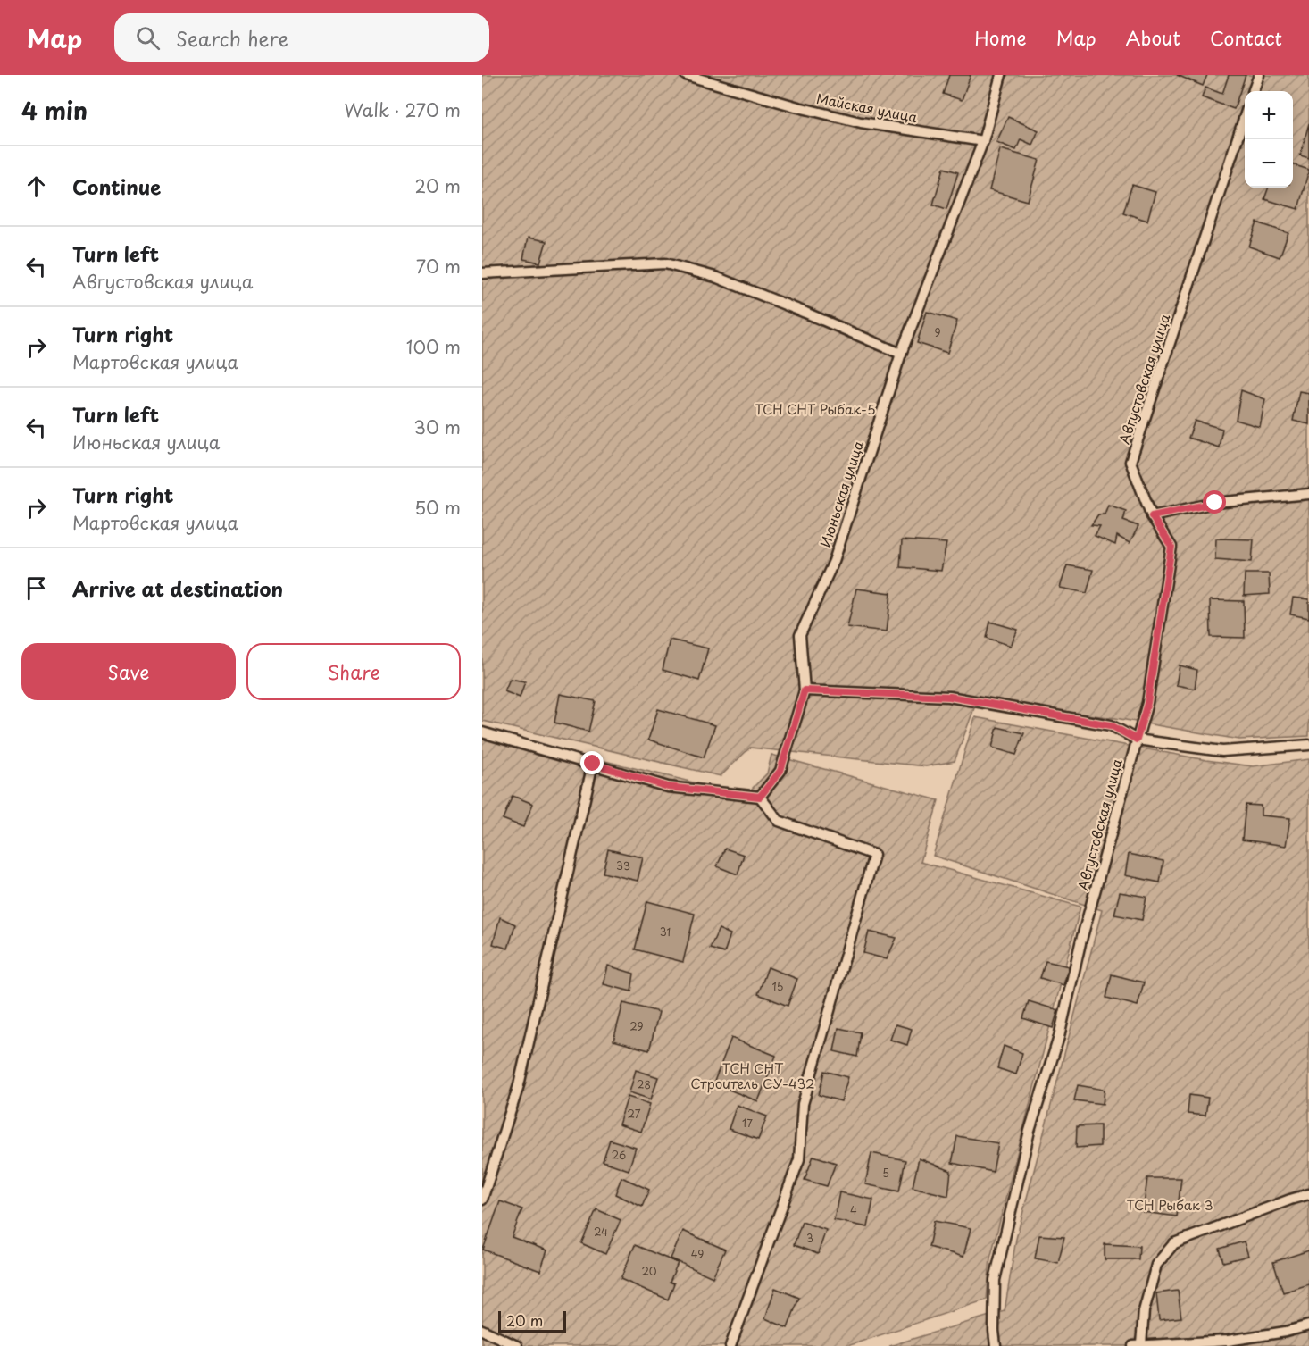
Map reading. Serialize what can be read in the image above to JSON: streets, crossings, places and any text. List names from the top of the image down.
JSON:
{
  "streets": {
    "lane": ["Майская улица", "Августовская улица", "Июньская улица"]
  },
  "crossings": [
    ["Майская улица", "Июньская улица"]
  ],
  "parks": ["ТСН СНТ Рыбак-5", "ТСН СНТ Строитель СУ-432", "ТСН Рыбак 3"],
  "house_numbers": [
    "9",
    "33",
    "31",
    "15",
    "29",
    "28",
    "27",
    "17",
    "26",
    "5",
    "4",
    "24",
    "3",
    "49",
    "20"
  ],
  "scale_bar": "20 m",
  "page": {
    "header": "Map",
    "search": "Search here",
    "nav": [
      "Home",
      "Map",
      "About",
      "Contact"
    ],
    "heading": ["4 min", "Walk · 270 m"],
    "map_buttons": ["+", "−"],
    "list": [
      ["Continue", "20 m"],
      ["Turn left", "Августовская улица", "70 m"],
      ["Turn right", "Мартовская улица", "100 m"],
      ["Turn left", "Июньская улица", "30 m"],
      ["Turn right", "Мартовская улица", "50 m"],
      "Arrive at destination"
    ],
    "buttons": ["Save", "Share"],
    "scale": "20 m"
  }
}
